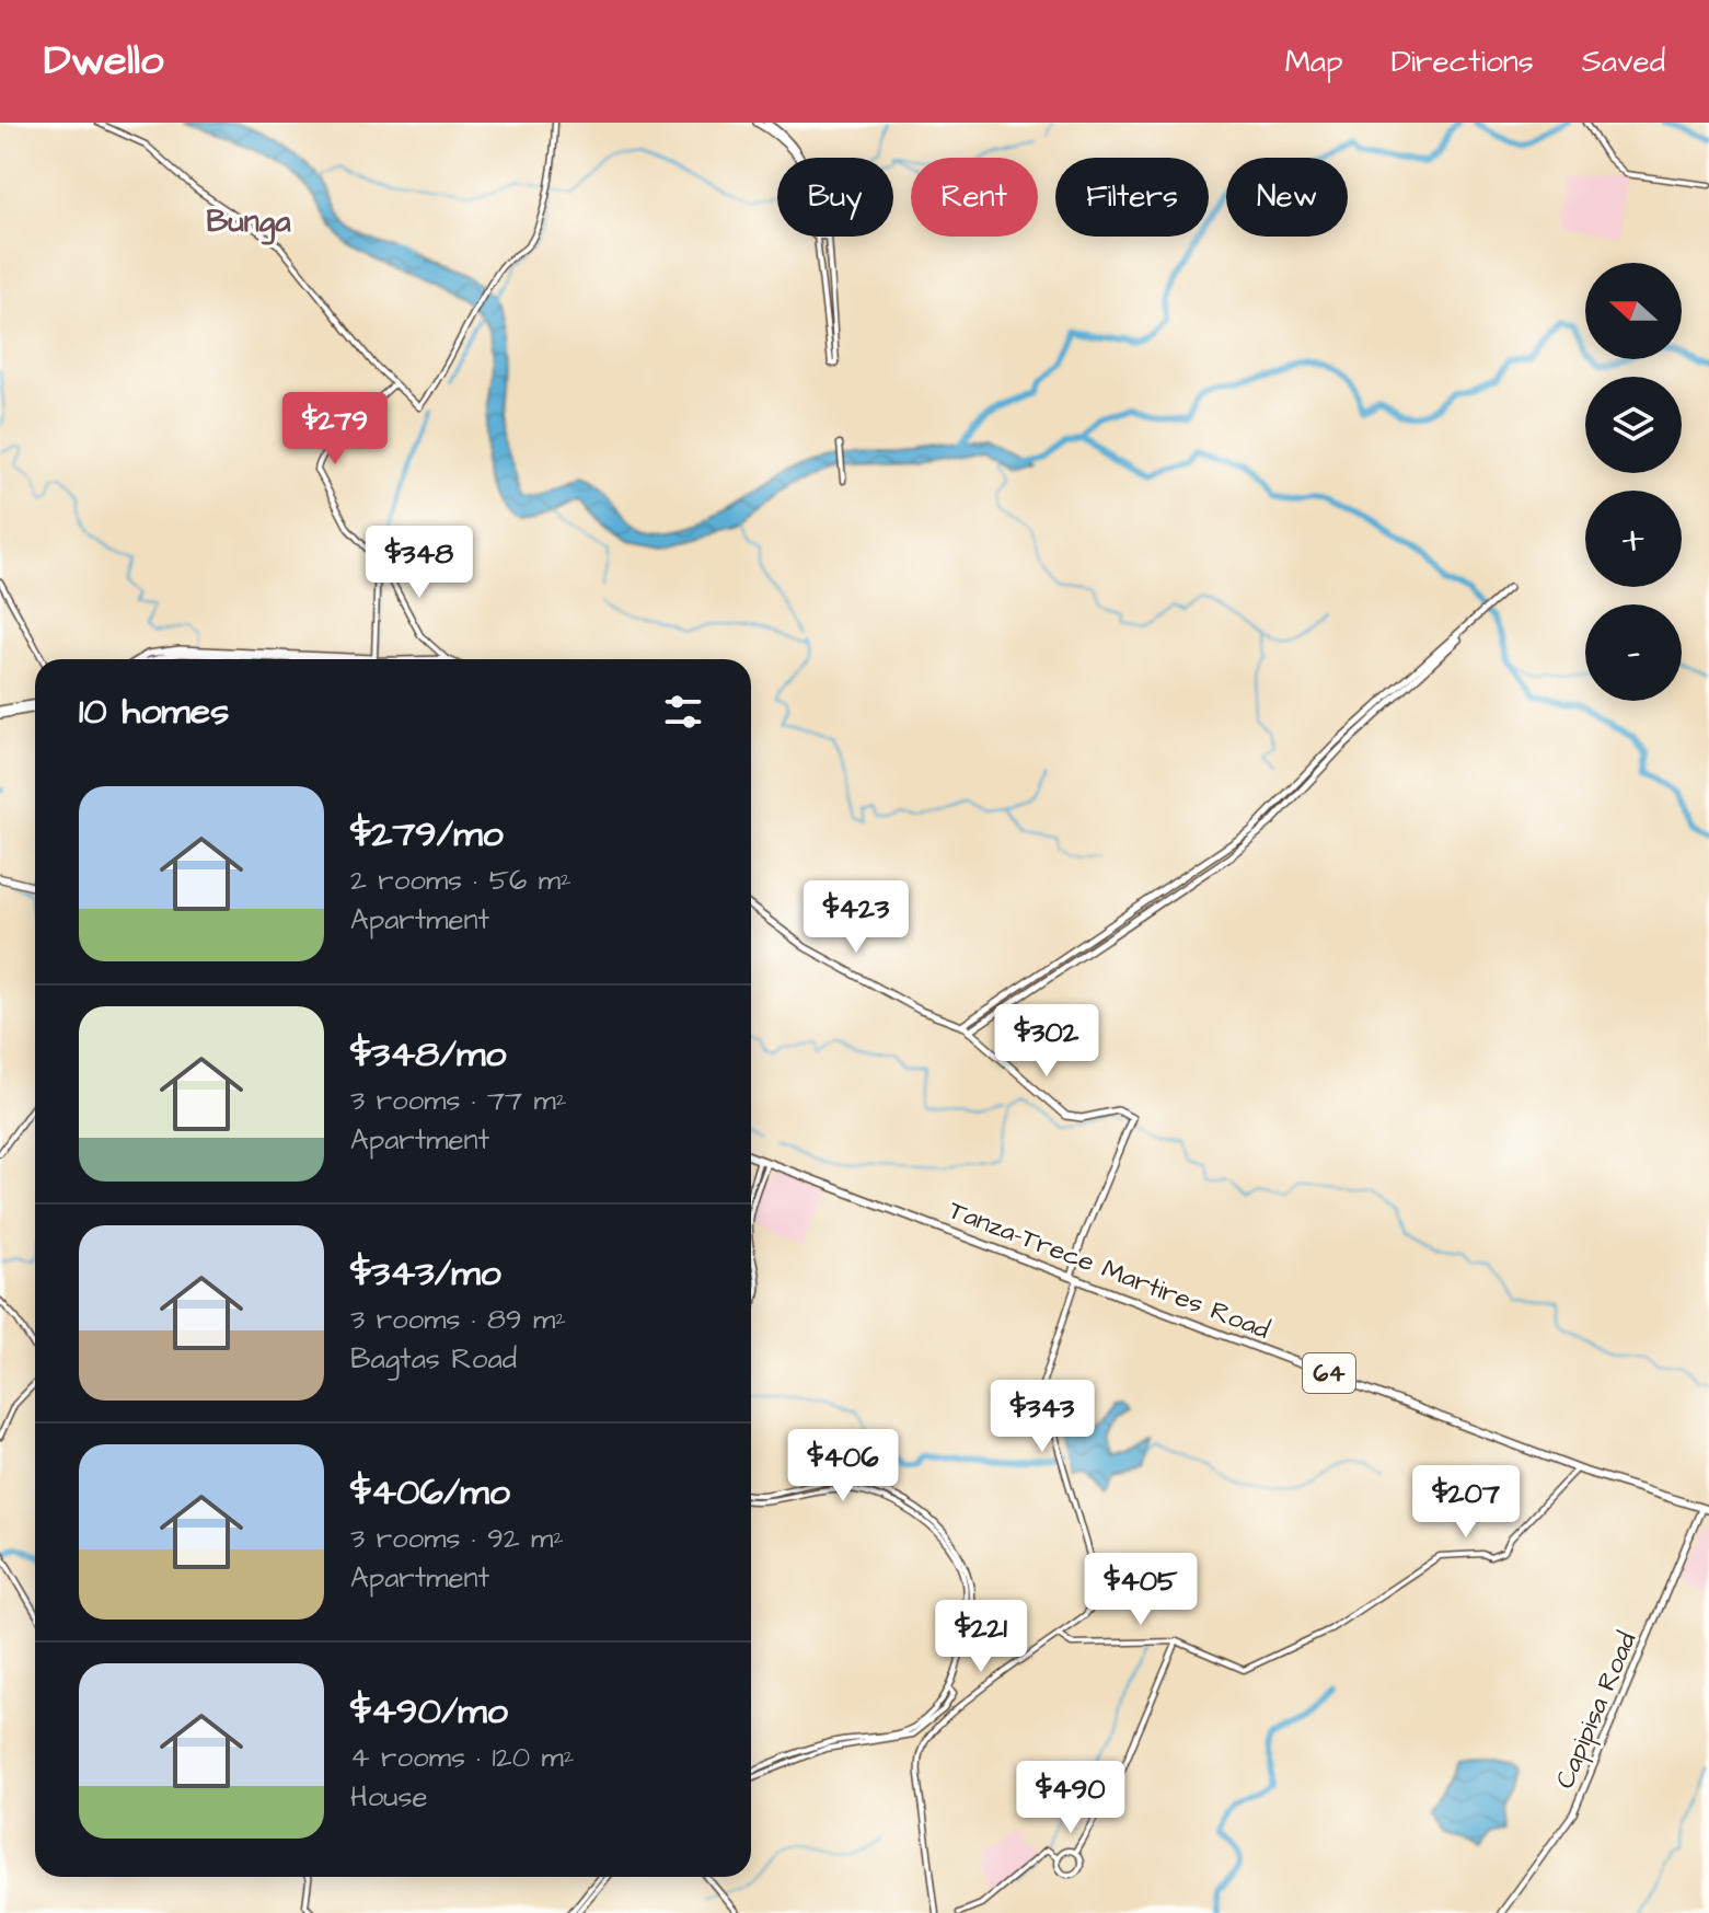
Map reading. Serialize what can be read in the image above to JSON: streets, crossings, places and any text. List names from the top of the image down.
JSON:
{
  "streets": {
    "main road": ["Tanza-Trece Martires Road", "64", "Capipisa Road"]
  },
  "crossings": [
    ["Tanza-Trece Martires Road", "Capipisa Road"]
  ],
  "districts": ["Bunga"],
  "north": "left",
  "page": {
    "header": "Dwello",
    "nav": ["Map", "Directions", "Saved"],
    "chip": [
      "Buy",
      "Rent",
      "Filters",
      "New"
    ],
    "map_buttons": ["+", "−"],
    "price": [
      "$279",
      "$348",
      "$423",
      "$302",
      "$343",
      "$406",
      "$207",
      "$405",
      "$221",
      "$490"
    ],
    "heading": "10 homes",
    "list": [
      {
        "name": "$279/mo",
        "note": "2 rooms · 56 m² · Apartment"
      },
      {
        "name": "$348/mo",
        "note": "3 rooms · 77 m² · Apartment"
      },
      {
        "name": "$343/mo",
        "note": "3 rooms · 89 m² · Bagtas Road"
      },
      {
        "name": "$406/mo",
        "note": "3 rooms · 92 m² · Apartment"
      },
      {
        "name": "$490/mo",
        "note": "4 rooms · 120 m² · House"
      }
    ]
  }
}
